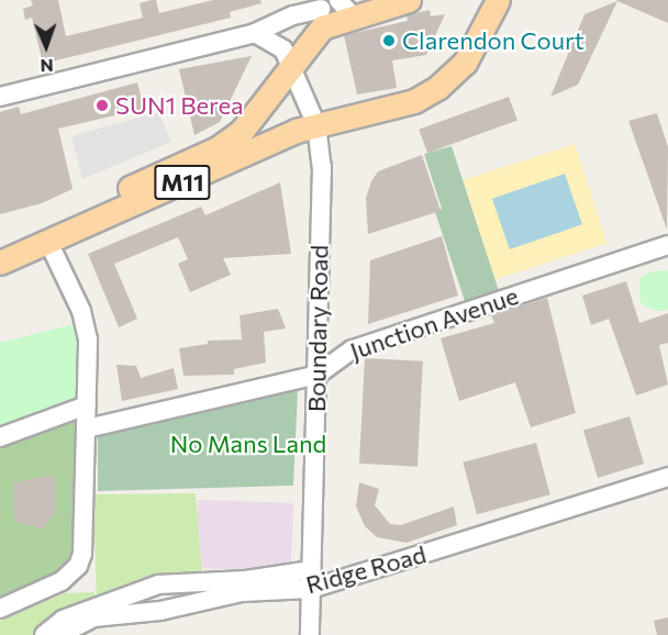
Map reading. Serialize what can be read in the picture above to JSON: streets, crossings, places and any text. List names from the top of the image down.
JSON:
{
  "streets": {
    "main road": ["M11"],
    "street": ["Junction Avenue", "Boundary Road", "Ridge Road"]
  },
  "crossings": [
    ["M11", "Boundary Road"],
    ["Junction Avenue", "Boundary Road"],
    ["Boundary Road", "Ridge Road"]
  ],
  "parks": ["No Mans Land"],
  "places": ["Clarendon Court", "SUN1 Berea"],
  "north": "bottom"
}
